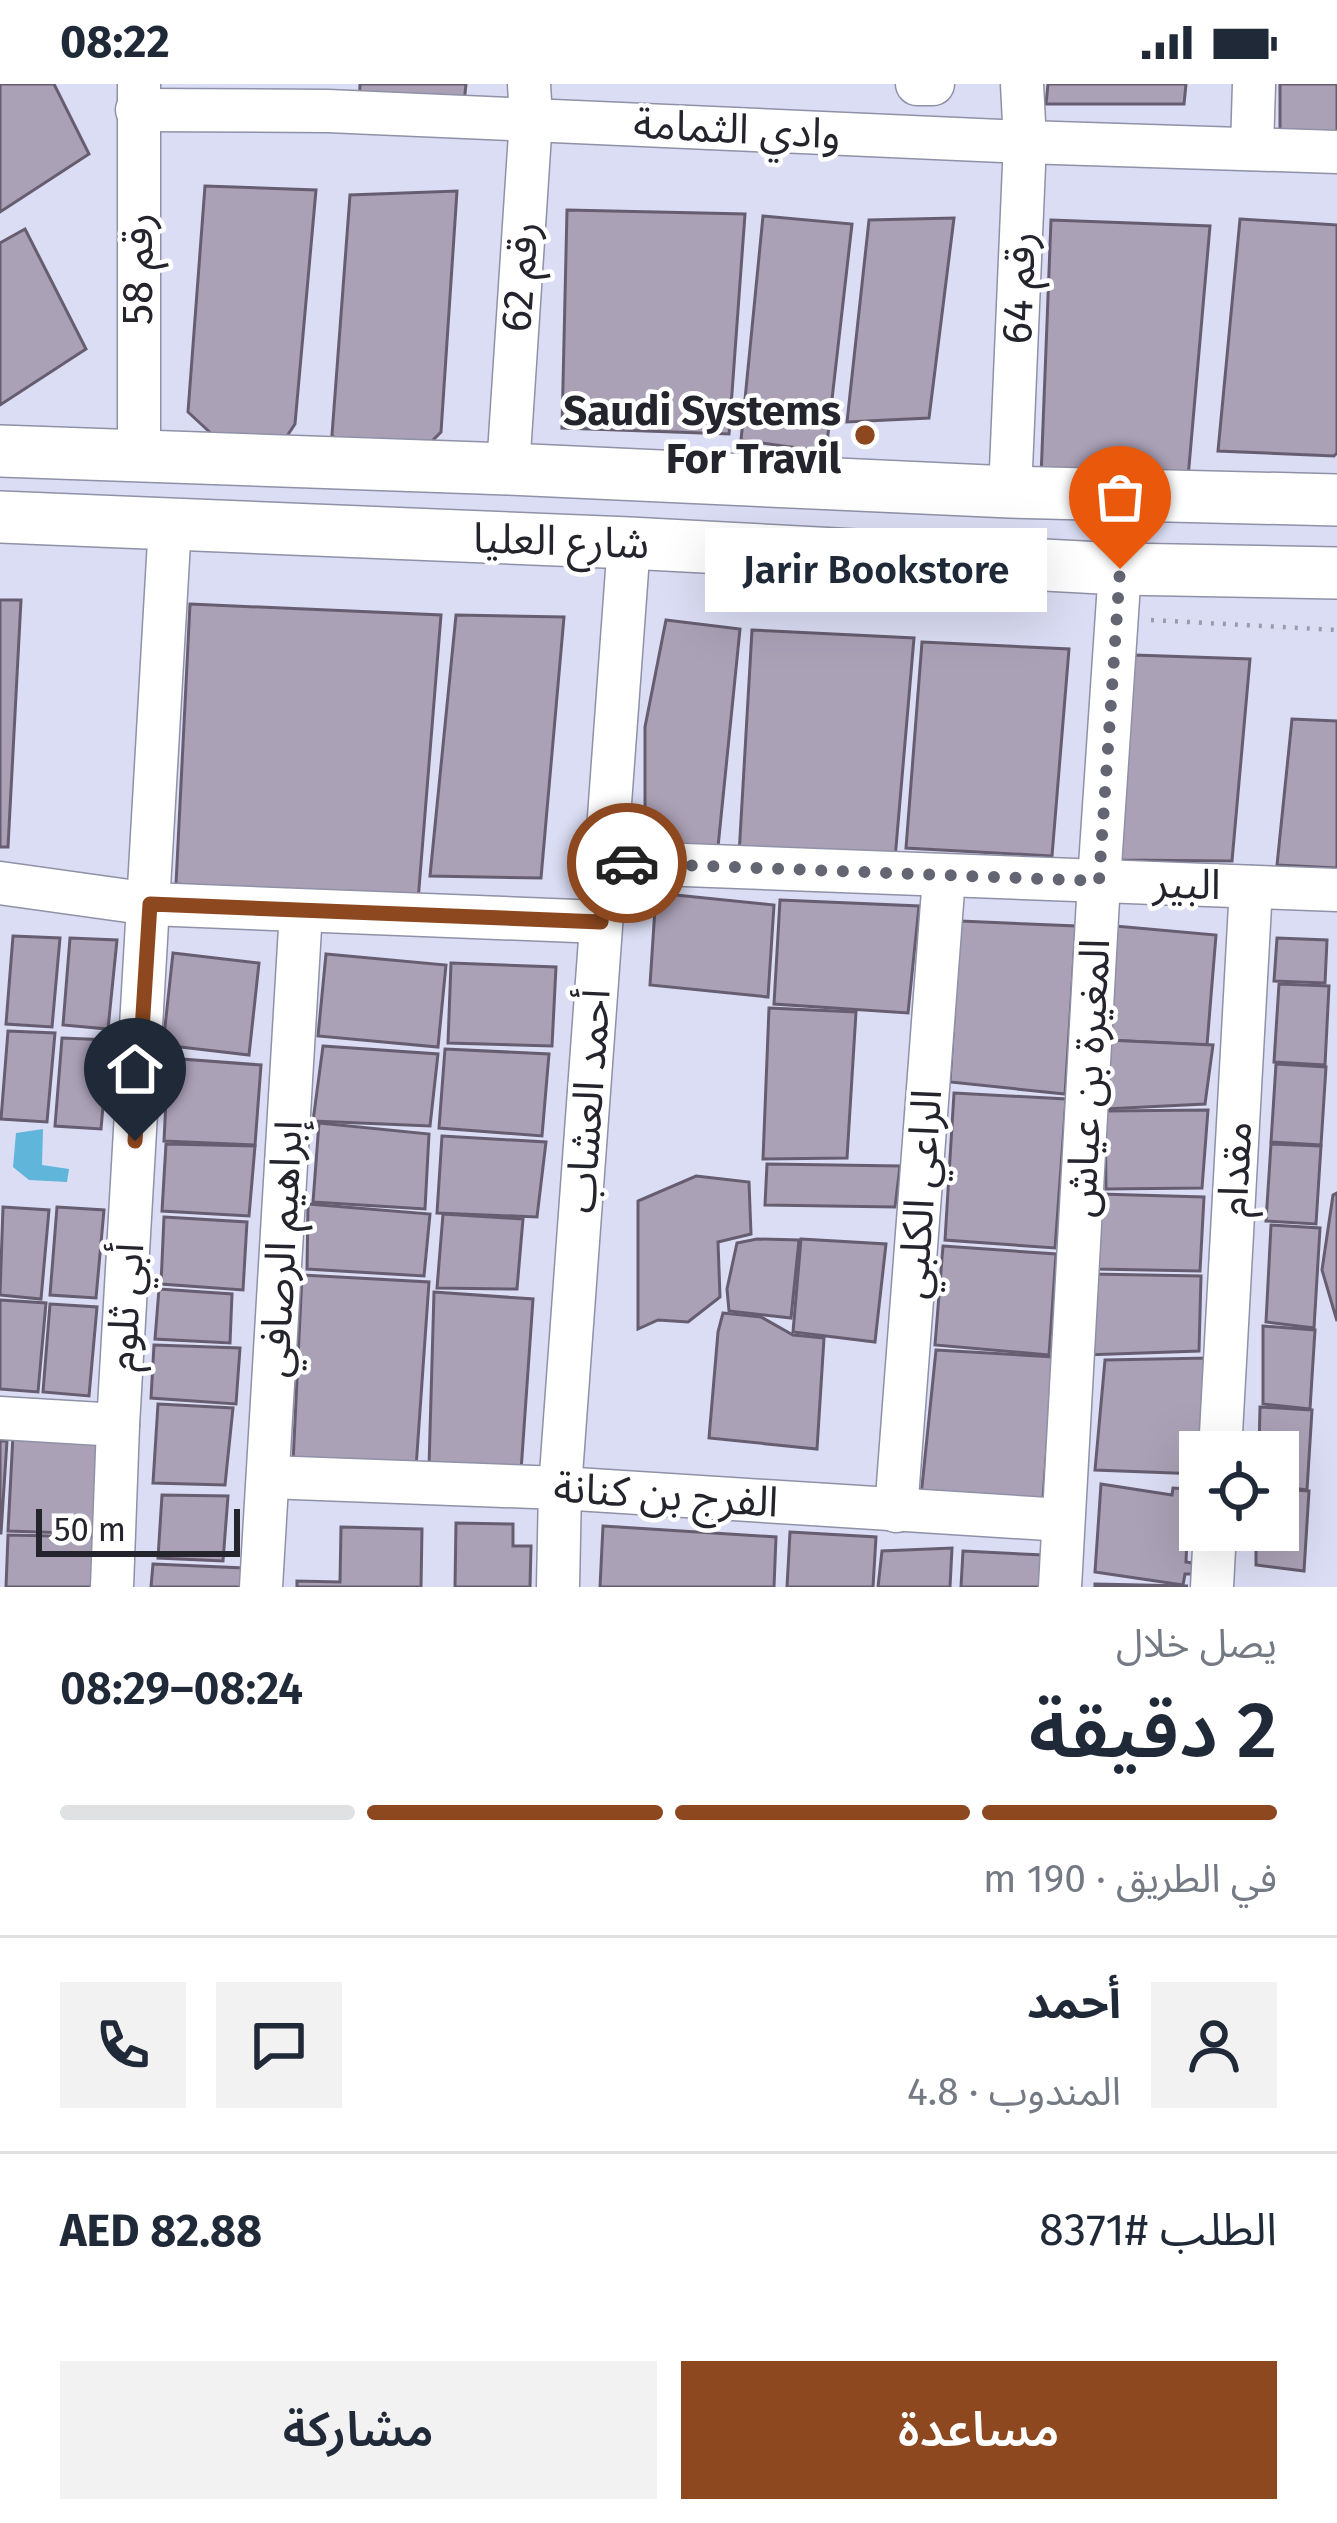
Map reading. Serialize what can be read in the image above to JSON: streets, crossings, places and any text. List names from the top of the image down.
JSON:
{
  "streets": {
    "main road": ["شارع العليا"],
    "street": [
      "وادي الثمامة",
      "رقم 58",
      "رقم 62",
      "رقم 64",
      "البير",
      "المغيرة بن عياش",
      "أحمد العشاب",
      "مقدام",
      "الراعي الكلبي",
      "إبراهيم الرصافي",
      "أبي ثلوم",
      "الفرج بن كنانة"
    ]
  },
  "crossings": [
    ["وادي الثمامة", "رقم 58"],
    ["وادي الثمامة", "رقم 62"],
    ["وادي الثمامة", "رقم 64"],
    ["رقم 58", "شارع العليا"],
    ["رقم 62", "شارع العليا"],
    ["رقم 64", "شارع العليا"],
    ["شارع العليا", "المغيرة بن عياش"],
    ["شارع العليا", "أحمد العشاب"],
    ["شارع العليا", "أبي ثلوم"],
    ["البير", "المغيرة بن عياش"],
    ["البير", "أحمد العشاب"],
    ["البير", "مقدام"],
    ["البير", "الراعي الكلبي"],
    ["المغيرة بن عياش", "الفرج بن كنانة"],
    ["أحمد العشاب", "الفرج بن كنانة"],
    ["الراعي الكلبي", "الفرج بن كنانة"],
    ["إبراهيم الرصافي", "الفرج بن كنانة"]
  ],
  "places": ["Saudi Systems For Travil", "Jarir Bookstore"],
  "scale_bar": "50 m",
  "page": {
    "status": "08:22",
    "bubble": "Jarir Bookstore",
    "scale": "50 m",
    "heading": ["2 دقيقة", "يصل خلال", "08:24–08:29"],
    "panel": [
      "أحمد",
      "المندوب · 4.8",
      "الطلب #8371",
      "AED 82.88"
    ],
    "bar": "في الطريق · 190 m",
    "buttons": ["مساعدة", "مشاركة"]
  }
}
